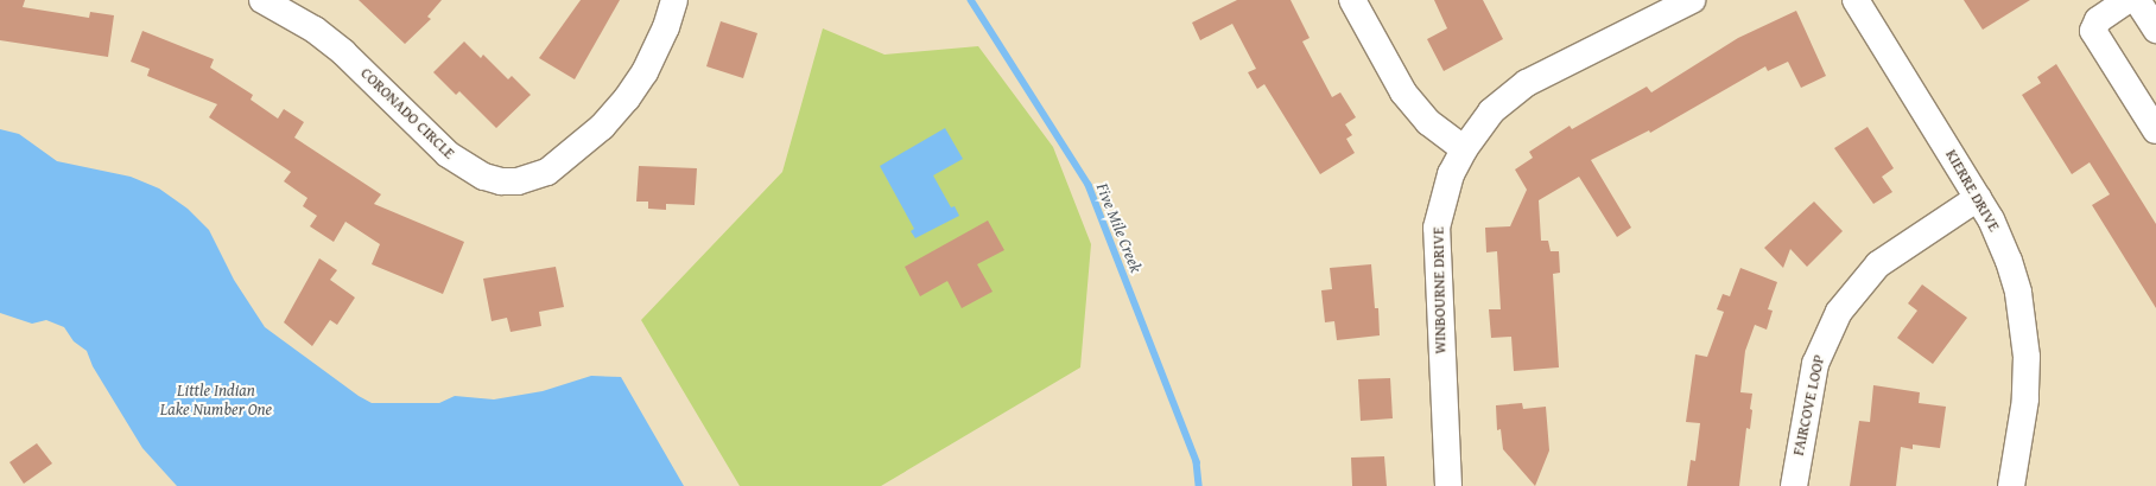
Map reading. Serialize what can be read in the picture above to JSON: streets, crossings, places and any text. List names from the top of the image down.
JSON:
{
  "streets": {
    "street": [
      "CORONADO CIRCLE",
      "KIERRE DRIVE",
      "WINBOURNE DRIVE",
      "FAIRCOVE LOOP"
    ]
  },
  "crossings": [
    ["KIERRE DRIVE", "FAIRCOVE LOOP"]
  ],
  "water": ["Five Mile Creek", "Little Indian Lake Number One"]
}
